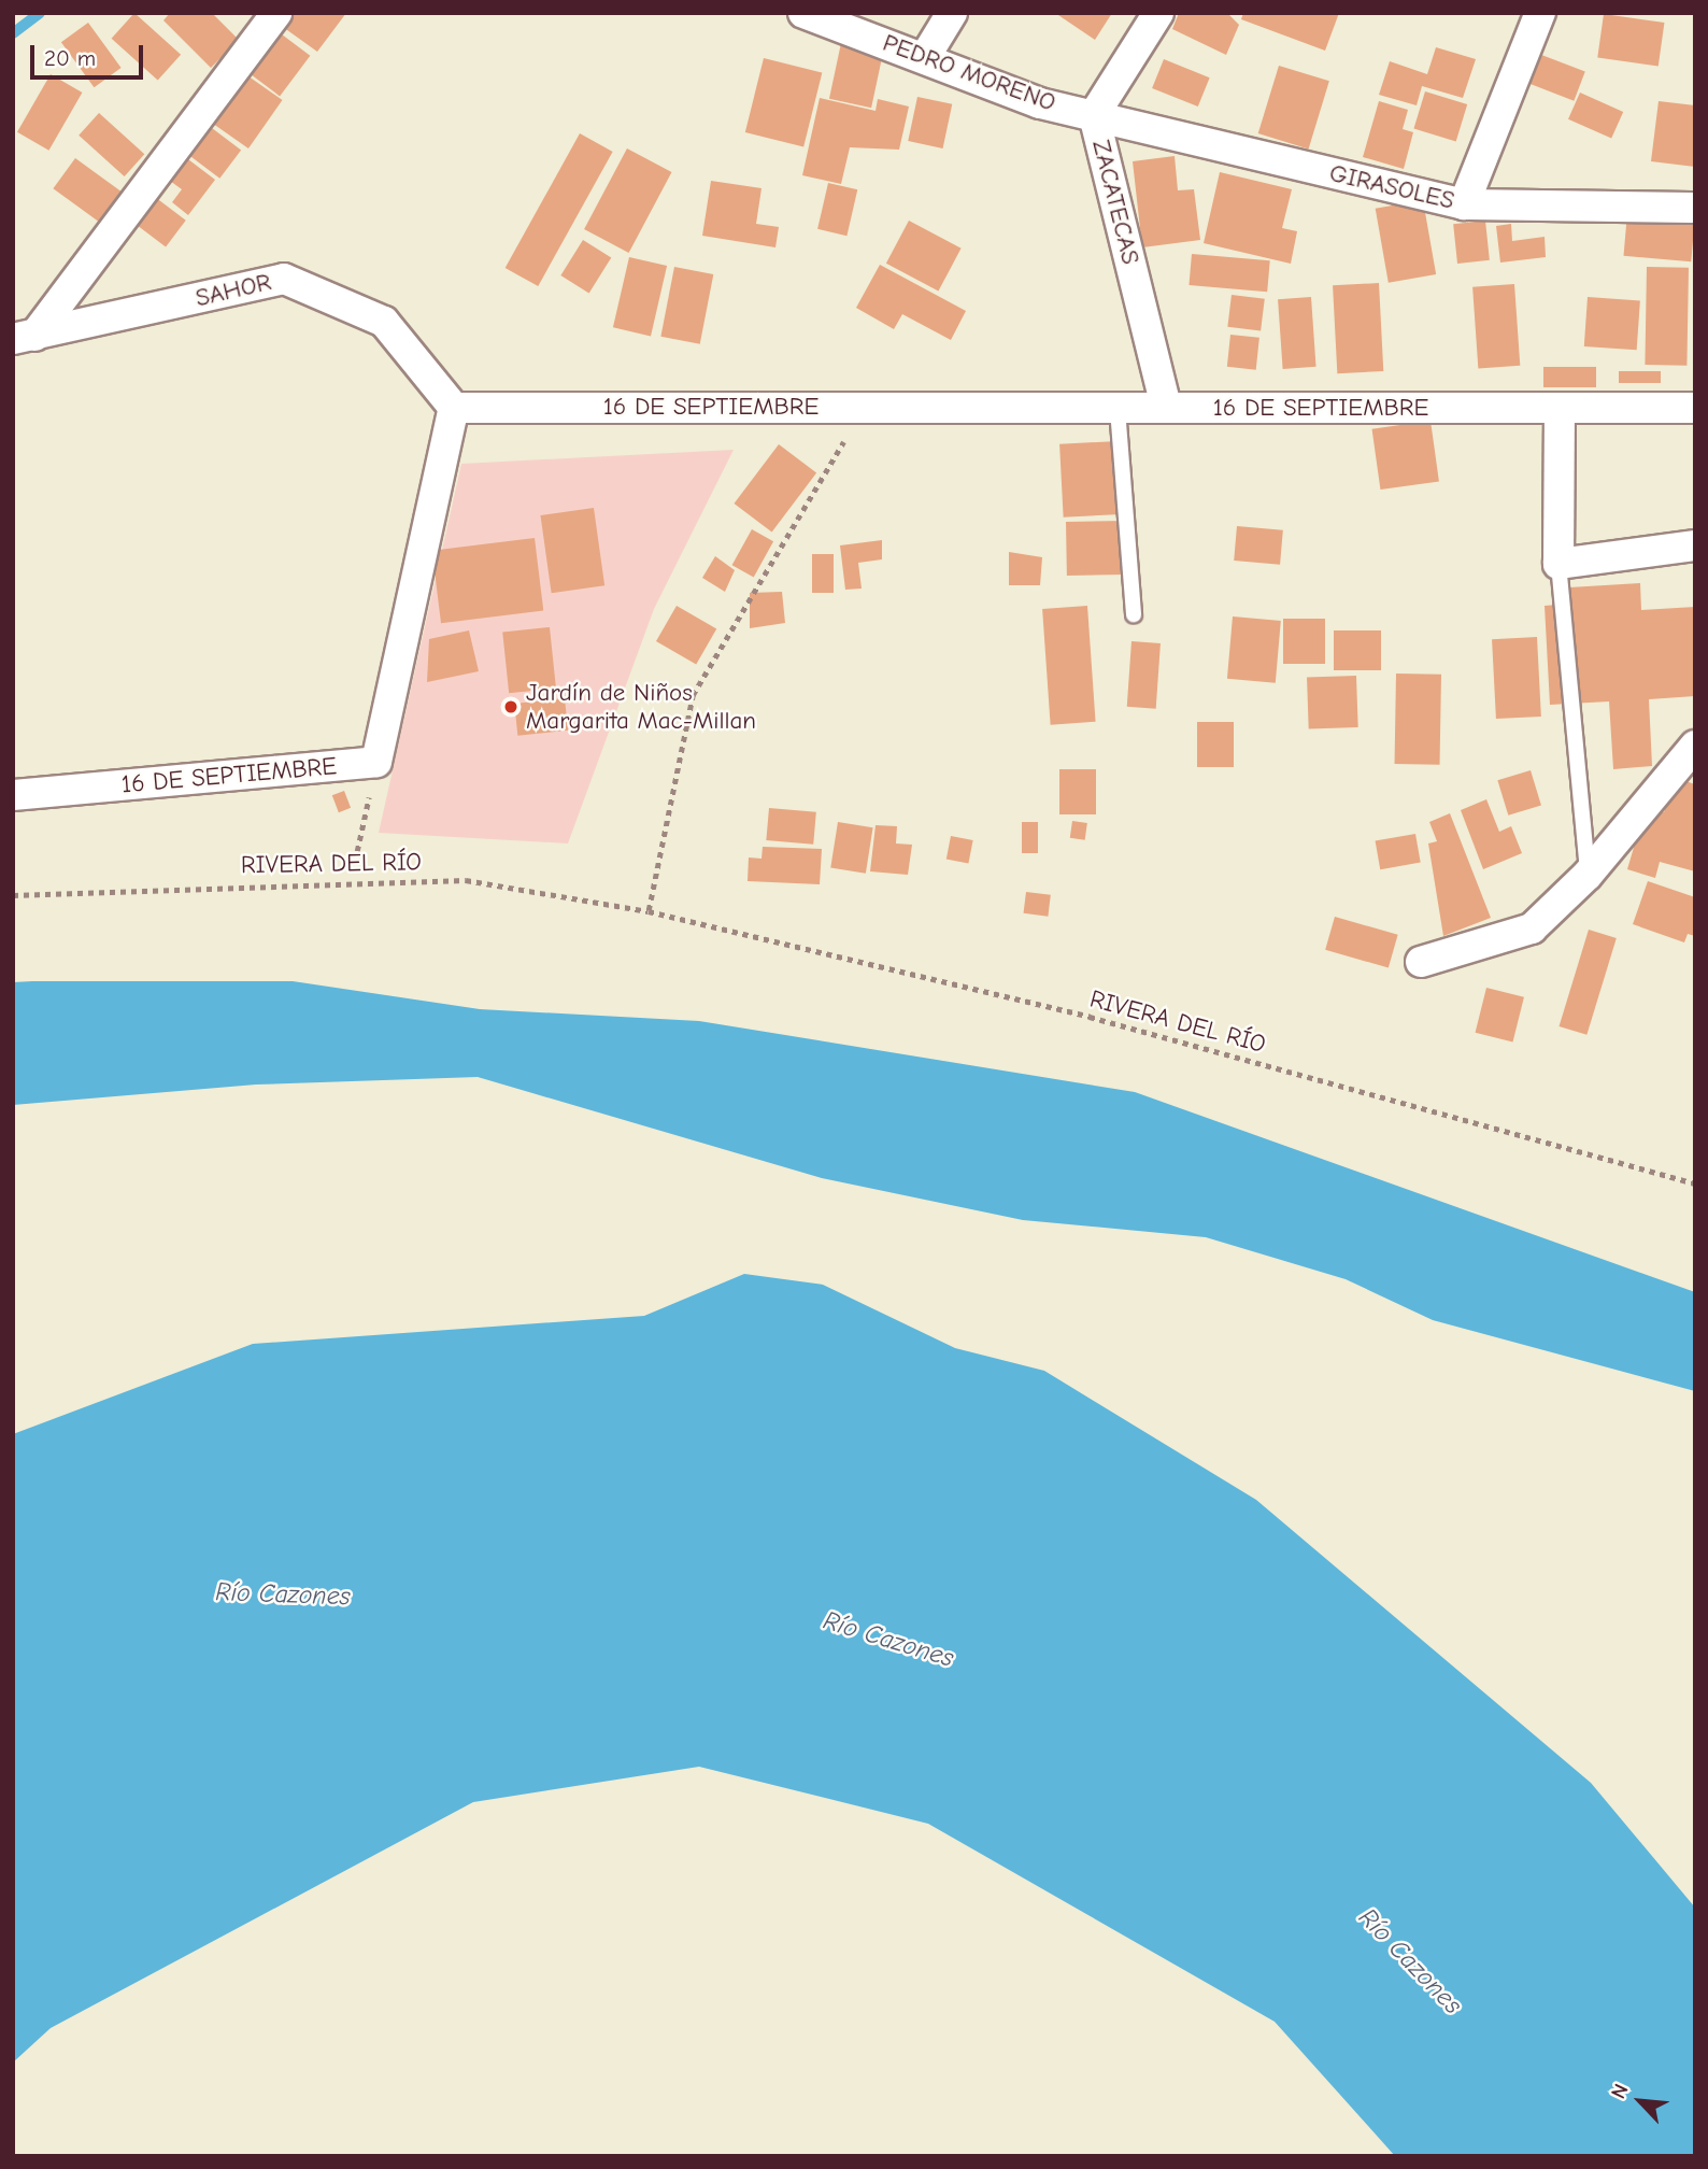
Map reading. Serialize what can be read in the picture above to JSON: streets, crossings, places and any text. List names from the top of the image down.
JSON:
{
  "streets": {
    "street": [
      "PEDRO MORENO",
      "GIRASOLES",
      "ZACATECAS",
      "SAHOR",
      "16 DE SEPTIEMBRE"
    ],
    "path": ["RIVERA DEL RÍO"]
  },
  "crossings": [
    ["PEDRO MORENO", "GIRASOLES"],
    ["PEDRO MORENO", "ZACATECAS"],
    ["GIRASOLES", "ZACATECAS"],
    ["ZACATECAS", "16 DE SEPTIEMBRE"],
    ["SAHOR", "16 DE SEPTIEMBRE"]
  ],
  "water": ["Río Cazones"],
  "places": ["Jardín de Niños Margarita Mac-Millan"],
  "scale_bar": "20 m",
  "north": "top left"
}
